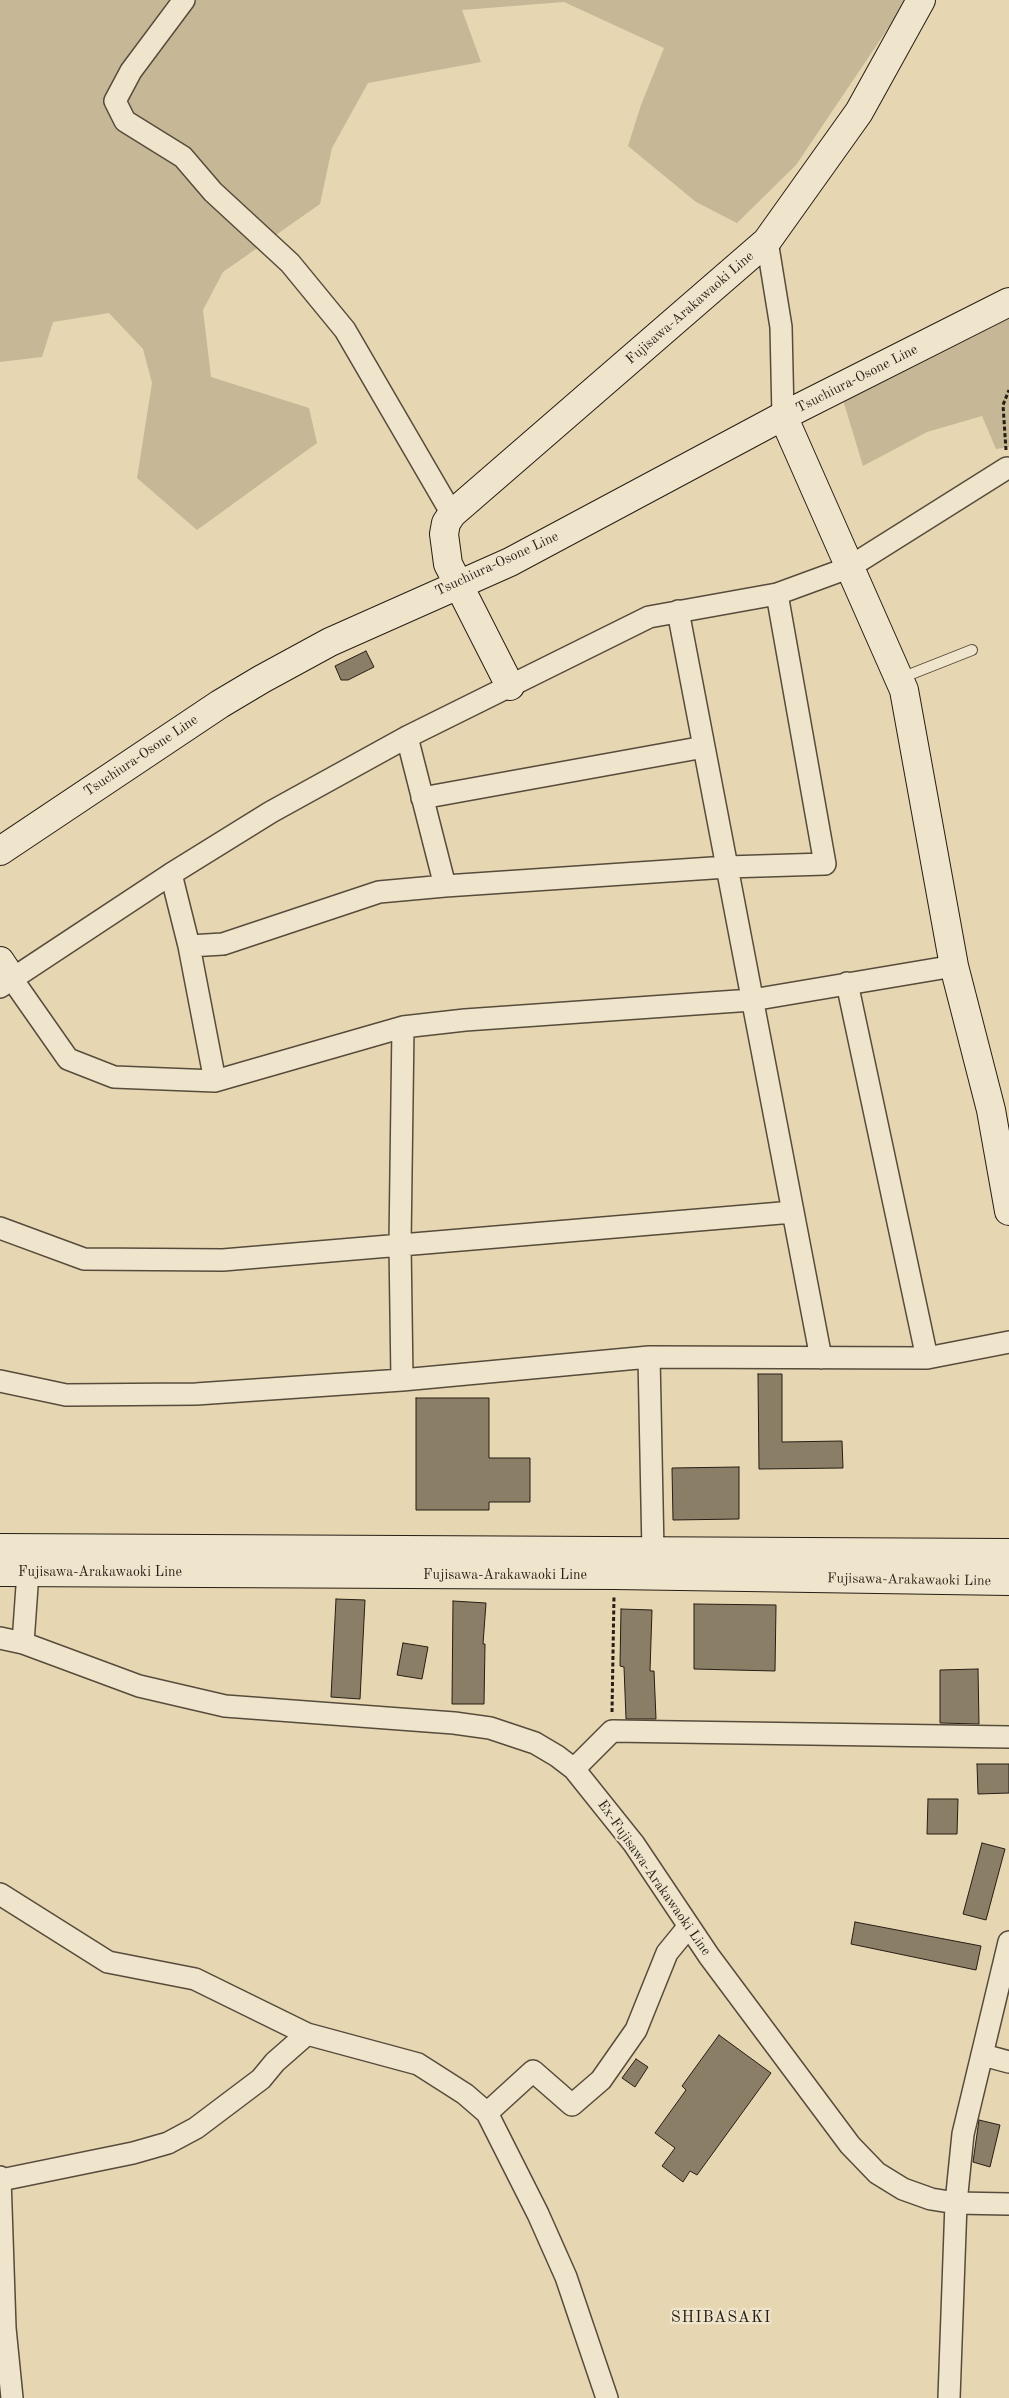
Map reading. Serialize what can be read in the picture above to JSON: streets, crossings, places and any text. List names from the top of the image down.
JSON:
{
  "streets": {
    "main road": ["Fujisawa-Arakawaoki Line", "Tsuchiura-Osone Line"],
    "street": ["Ex-Fujisawa-Arakawaoki Line"]
  },
  "crossings": [
    ["Fujisawa-Arakawaoki Line", "Tsuchiura-Osone Line"]
  ],
  "districts": ["SHIBASAKI"]
}
